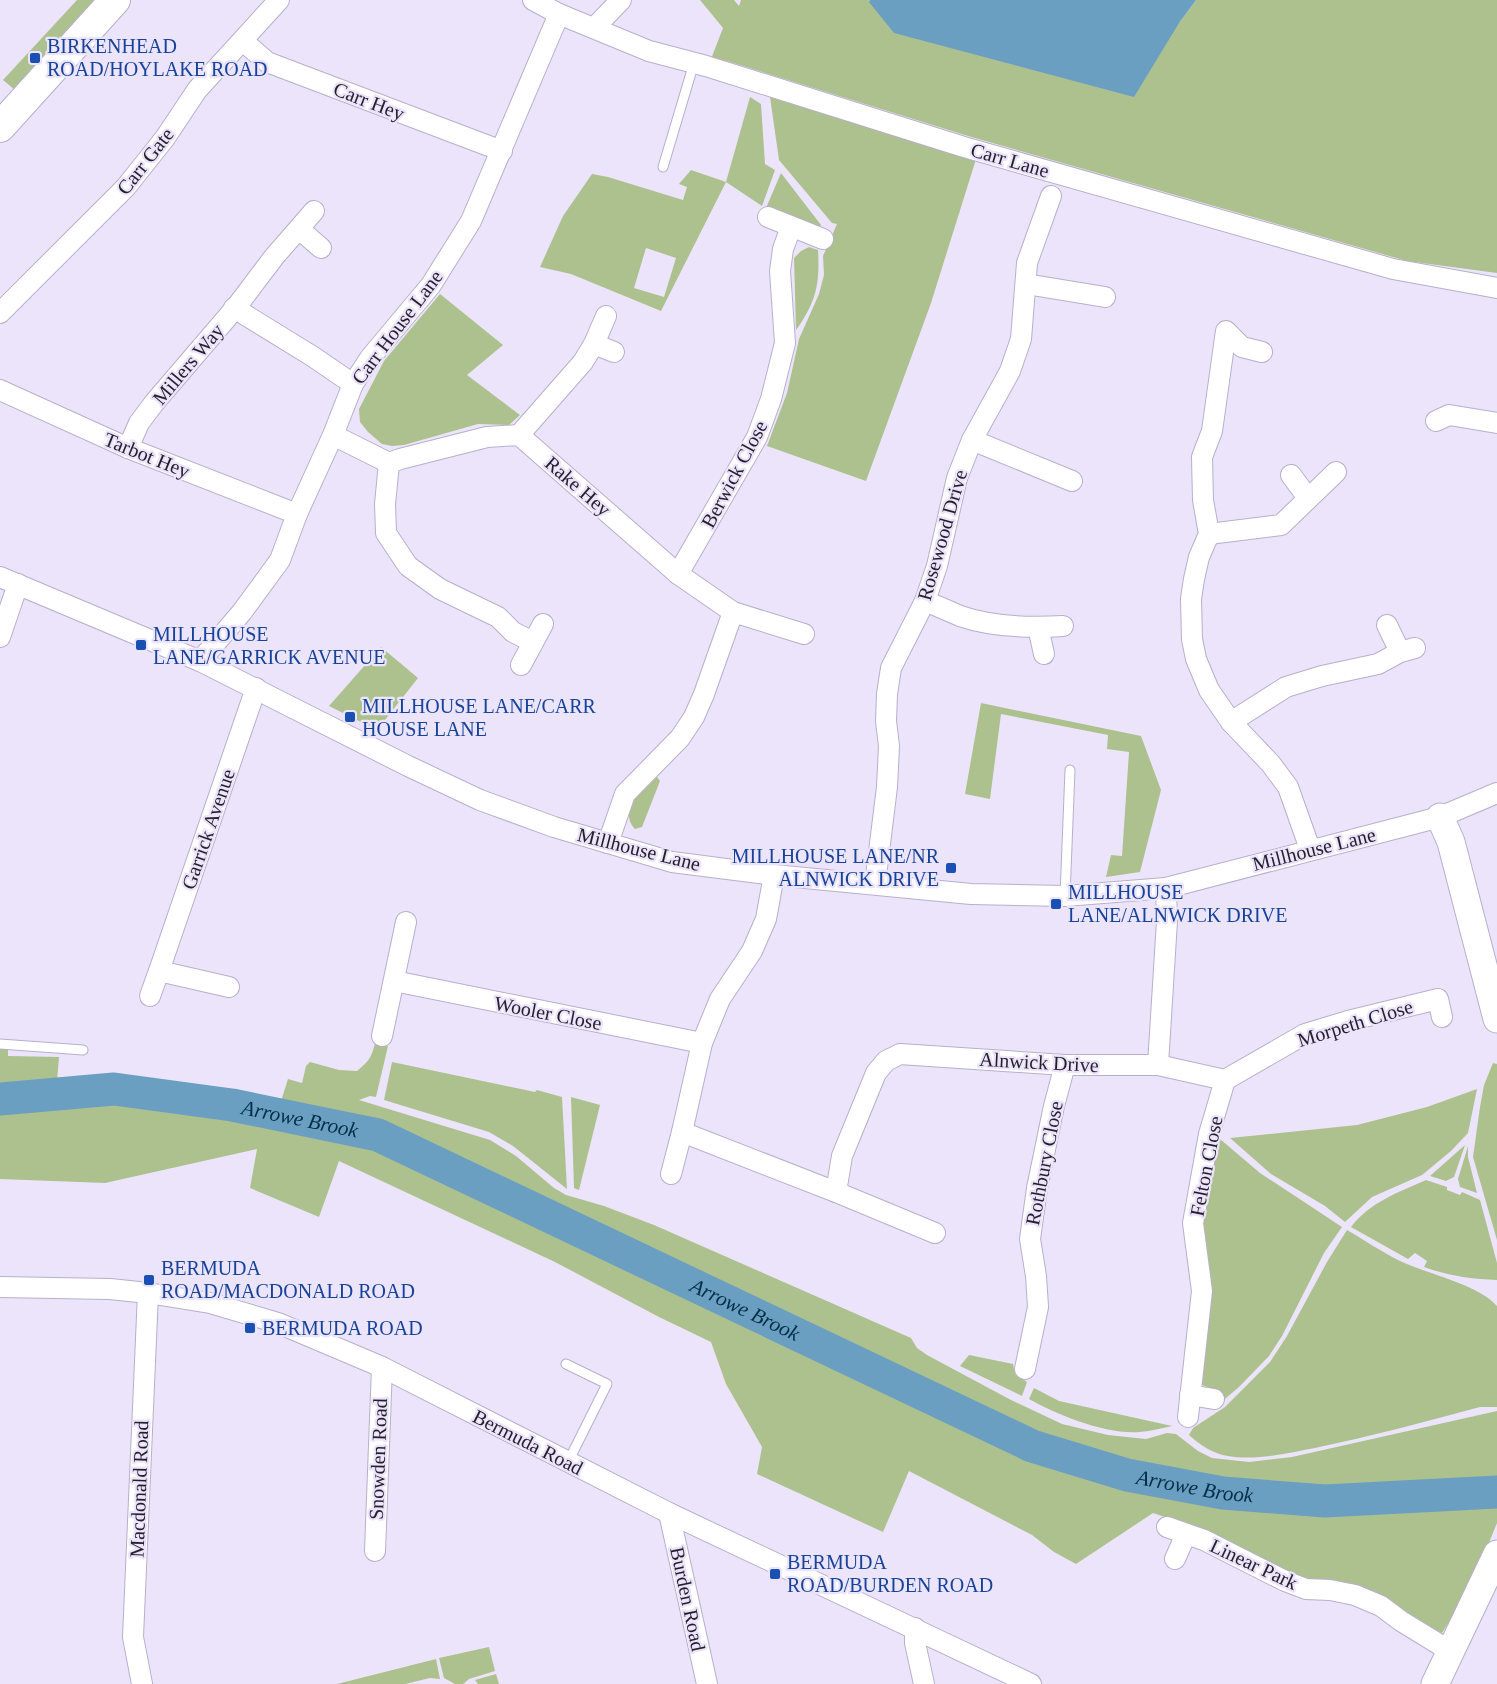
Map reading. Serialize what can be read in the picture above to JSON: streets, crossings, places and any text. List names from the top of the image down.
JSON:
{
  "streets": {
    "street": [
      "Carr Hey",
      "Carr Lane",
      "Carr Gate",
      "Carr House Lane",
      "Millers Way",
      "Tarbot Hey",
      "Berwick Close",
      "Rake Hey",
      "Rosewood Drive",
      "Garrick Avenue",
      "Millhouse Lane",
      "Wooler Close",
      "Morpeth Close",
      "Alnwick Drive",
      "Rothbury Close",
      "Felton Close",
      "Bermuda Road",
      "Snowden Road",
      "Macdonald Road",
      "Linear Park",
      "Burden Road"
    ]
  },
  "crossings": [
    ["Carr Hey", "Carr Gate"],
    ["Carr Hey", "Carr House Lane"],
    ["Carr Lane", "Carr House Lane"],
    ["Carr House Lane", "Millers Way"],
    ["Carr House Lane", "Tarbot Hey"],
    ["Carr House Lane", "Millhouse Lane"],
    ["Millers Way", "Tarbot Hey"],
    ["Berwick Close", "Rake Hey"],
    ["Rosewood Drive", "Millhouse Lane"],
    ["Garrick Avenue", "Millhouse Lane"],
    ["Morpeth Close", "Felton Close"],
    ["Alnwick Drive", "Rothbury Close"],
    ["Bermuda Road", "Snowden Road"],
    ["Bermuda Road", "Macdonald Road"],
    ["Bermuda Road", "Burden Road"]
  ],
  "water": ["Arrowe Brook"],
  "places": {
    "transit": [
      "BIRKENHEAD ROAD/HOYLAKE ROAD",
      "MILLHOUSE LANE/GARRICK AVENUE",
      "MILLHOUSE LANE/CARR HOUSE LANE",
      "MILLHOUSE LANE/NR ALNWICK DRIVE",
      "MILLHOUSE LANE/ALNWICK DRIVE",
      "BERMUDA ROAD/MACDONALD ROAD",
      "BERMUDA ROAD",
      "BERMUDA ROAD/BURDEN ROAD"
    ]
  }
}
